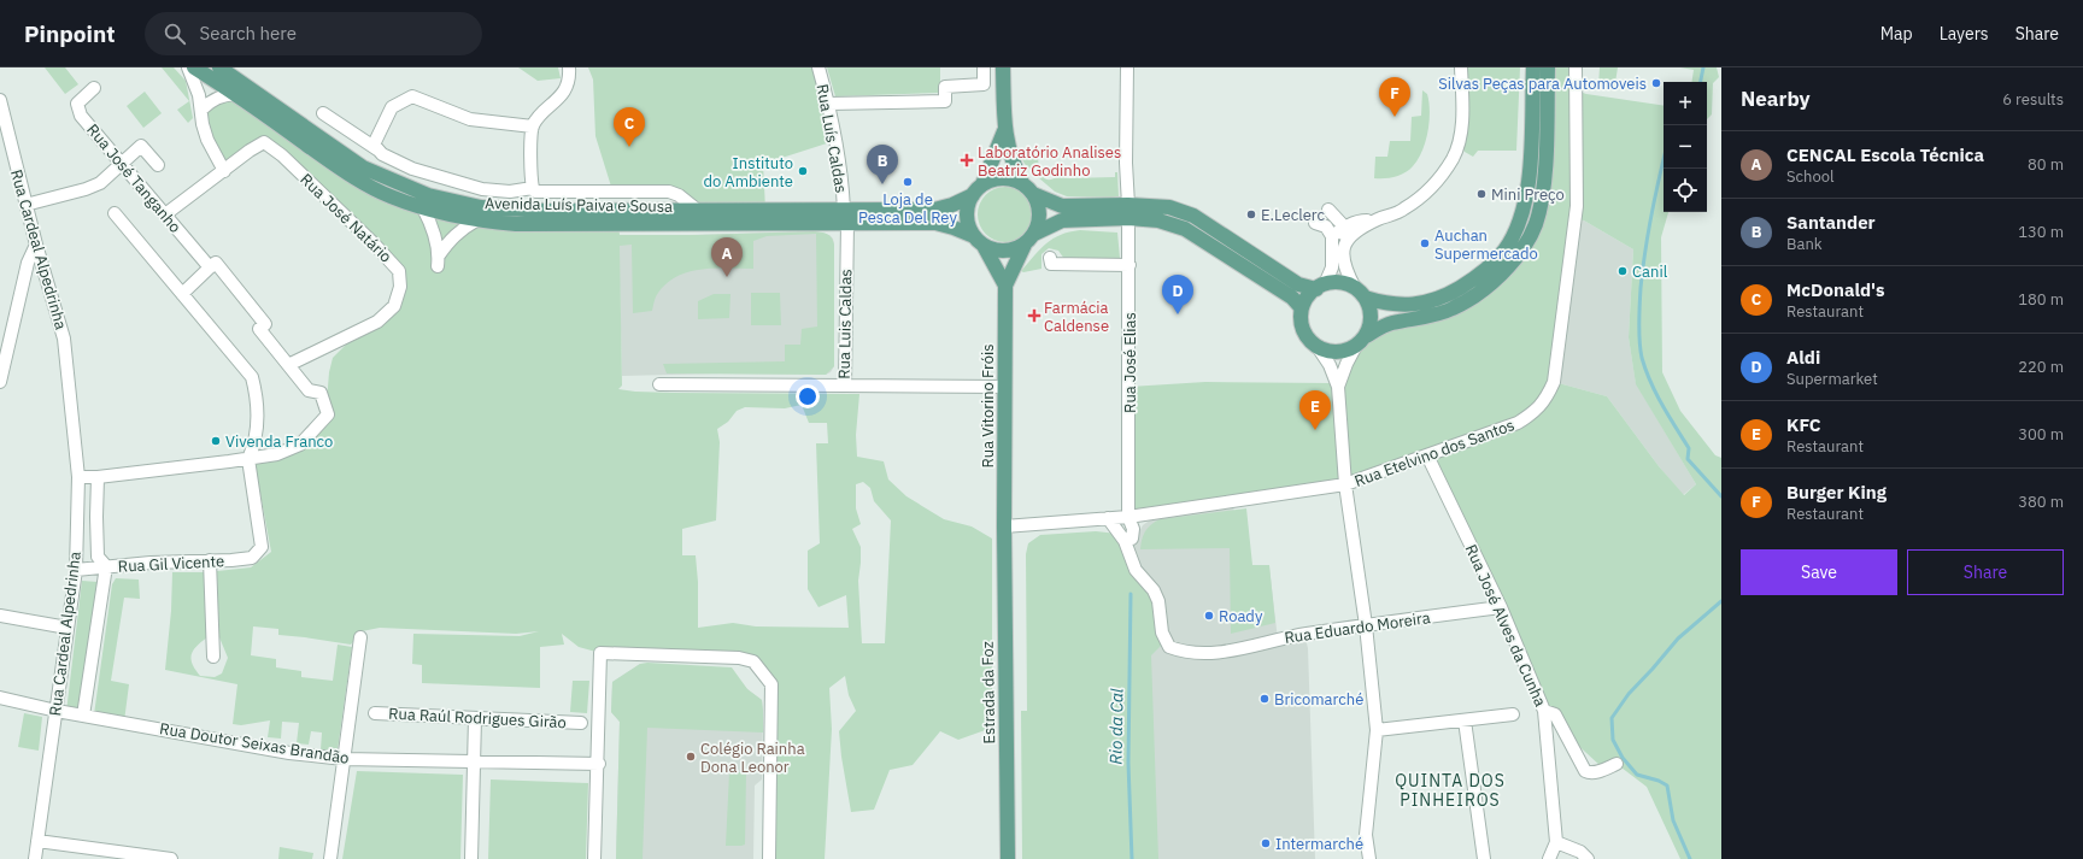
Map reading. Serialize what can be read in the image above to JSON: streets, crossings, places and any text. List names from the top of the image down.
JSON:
{
  "streets": {
    "main road": ["Avenida Luís Paiva e Sousa", "Rua Vitorino Fróis", "Estrada da Foz"],
    "street": [
      "Rua Luís Caldas",
      "Rua José Tanganho",
      "Rua José Natário",
      "Rua Cardeal Alpedrinha",
      "Rua Luis Caldas",
      "Rua José Elias",
      "Rua Etelvino dos Santos",
      "Rua Gil Vicente",
      "Rua José Alves da Cunha",
      "Rua Eduardo Moreira",
      "Rua Raúl Rodrigues Girão",
      "Rua Doutor Seixas Brandão"
    ]
  },
  "crossings": [
    ["Rua Luís Caldas", "Avenida Luís Paiva e Sousa"],
    ["Rua Luís Caldas", "Rua Luis Caldas"],
    ["Rua José Tanganho", "Rua José Natário"],
    ["Rua José Tanganho", "Rua Gil Vicente"],
    ["Avenida Luís Paiva e Sousa", "Rua Luis Caldas"],
    ["Avenida Luís Paiva e Sousa", "Rua Vitorino Fróis"],
    ["Rua Cardeal Alpedrinha", "Rua Gil Vicente"],
    ["Rua Cardeal Alpedrinha", "Rua Doutor Seixas Brandão"],
    ["Rua José Elias", "Rua Etelvino dos Santos"],
    ["Rua José Elias", "Rua Eduardo Moreira"],
    ["Rua Vitorino Fróis", "Estrada da Foz"],
    ["Rua Etelvino dos Santos", "Rua José Alves da Cunha"],
    ["Rua José Alves da Cunha", "Rua Eduardo Moreira"]
  ],
  "districts": ["QUINTA DOS PINHEIROS"],
  "water": ["Rio da Cal"],
  "places": {
    "other": [
      "Silvas Peças para Automoveis",
      "Instituto do Ambiente",
      "Loja de Pesca Del Rey",
      "Mini Preço",
      "E.Leclerc",
      "Auchan Supermercado",
      "Canil",
      "Vivenda Franco",
      "Roady",
      "Bricomarché",
      "Colégio Rainha Dona Leonor",
      "Intermarché"
    ],
    "health": ["Laboratório Analises Beatriz Godinho", "Farmácia Caldense"]
  },
  "page": {
    "header": "Pinpoint",
    "search": "Search here",
    "nav": ["Map", "Layers", "Share"],
    "heading": ["Nearby", "6 results"],
    "pins": [
      "F",
      "C",
      "B",
      "A",
      "D",
      "E"
    ],
    "map_buttons": ["+", "−"],
    "list": [
      {
        "mark": "A",
        "name": "CENCAL Escola Técnica",
        "note": "School",
        "value": "80 m"
      },
      {
        "mark": "B",
        "name": "Santander",
        "note": "Bank",
        "value": "130 m"
      },
      {
        "mark": "C",
        "name": "McDonald's",
        "note": "Restaurant",
        "value": "180 m"
      },
      {
        "mark": "D",
        "name": "Aldi",
        "note": "Supermarket",
        "value": "220 m"
      },
      {
        "mark": "E",
        "name": "KFC",
        "note": "Restaurant",
        "value": "300 m"
      },
      {
        "mark": "F",
        "name": "Burger King",
        "note": "Restaurant",
        "value": "380 m"
      }
    ],
    "buttons": ["Save", "Share"]
  }
}
